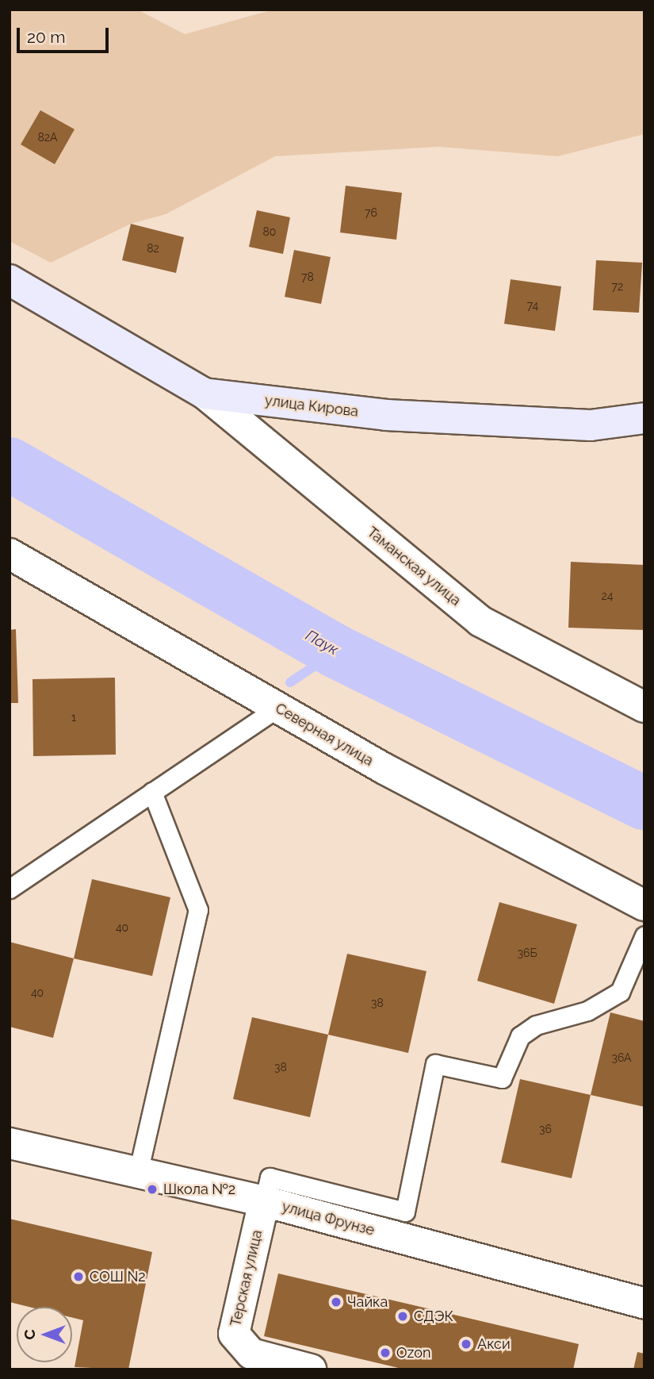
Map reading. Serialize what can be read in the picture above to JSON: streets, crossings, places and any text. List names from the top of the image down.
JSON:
{
  "streets": {
    "main road": ["улица Кирова"],
    "street": [
      "Таманская улица",
      "Северная улица",
      "улица Фрунзе",
      "Терская улица"
    ]
  },
  "crossings": [
    ["улица Кирова", "Таманская улица"],
    ["улица Фрунзе", "Терская улица"]
  ],
  "water": ["Паук"],
  "places": [
    "Школа №2",
    "СОШ N2",
    "Чайка",
    "СДЭК",
    "Акси",
    "Ozon"
  ],
  "house_numbers": [
    "82А",
    "76",
    "80",
    "82",
    "78",
    "72",
    "74",
    "24",
    "1",
    "40",
    "36Б",
    "40",
    "38",
    "36А",
    "38",
    "36"
  ],
  "scale_bar": "20 m",
  "north": "left"
}
